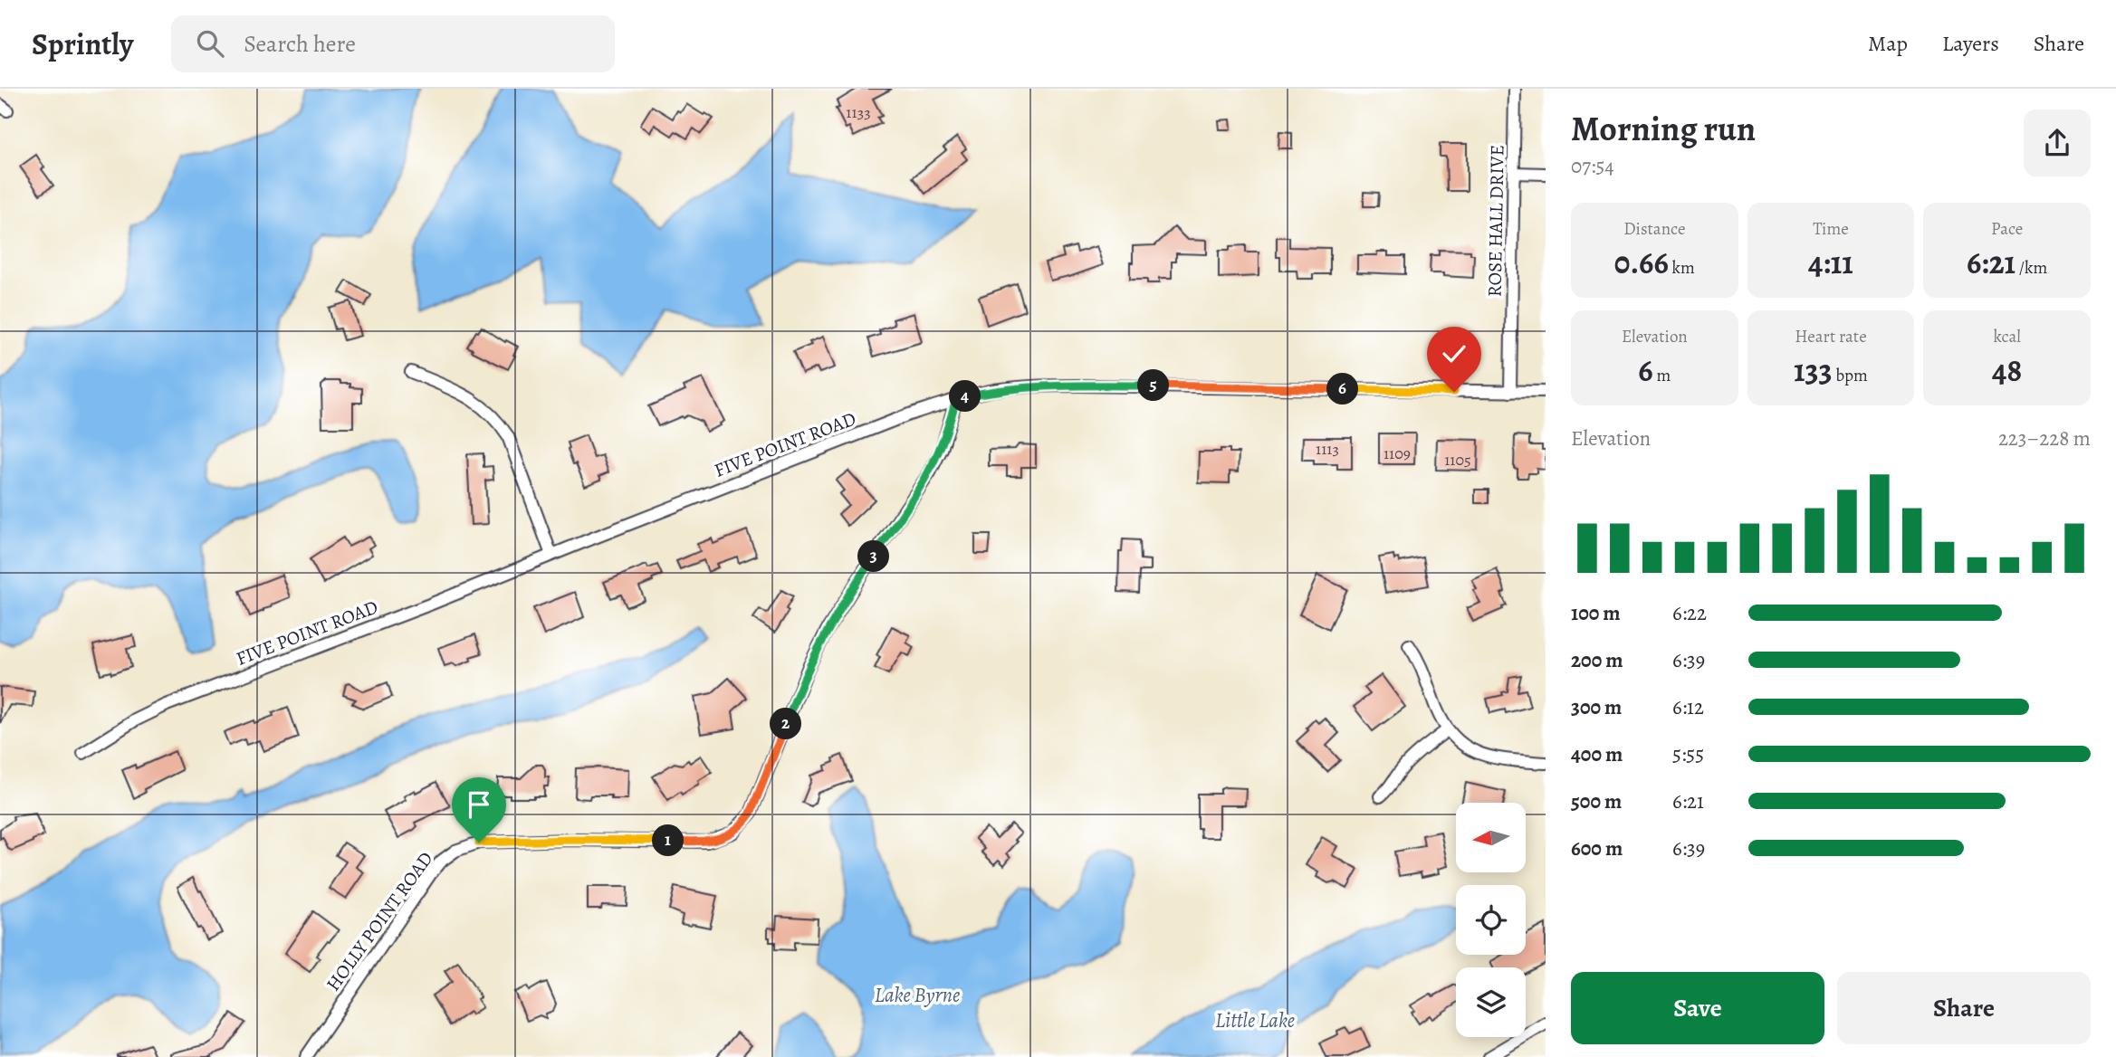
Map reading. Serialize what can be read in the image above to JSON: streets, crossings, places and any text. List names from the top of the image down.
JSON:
{
  "streets": {
    "street": ["ROSE HALL DRIVE", "FIVE POINT ROAD", "HOLLY POINT ROAD"]
  },
  "crossings": [
    ["ROSE HALL DRIVE", "FIVE POINT ROAD"],
    ["FIVE POINT ROAD", "HOLLY POINT ROAD"]
  ],
  "water": ["Lake Byrne", "Little Lake"],
  "house_numbers": [
    "1133",
    "1113",
    "1109",
    "1105"
  ],
  "north": "left",
  "page": {
    "header": "Sprintly",
    "search": "Search here",
    "nav": ["Map", "Layers", "Share"],
    "heading": ["Morning run", "07:54"],
    "stats": [
      ["Distance", "0.66 km"],
      ["Time", "4:11"],
      ["Pace", "6:21 /km"],
      ["Elevation", "6 m"],
      ["Heart rate", "133 bpm"],
      ["kcal", "48"]
    ],
    "pins": [
      "5",
      "6",
      "4",
      "3",
      "2",
      "1"
    ],
    "chart": ["Elevation", "223–228 m"],
    "list": [
      {
        "name": "100 m",
        "note": "6:22"
      },
      {
        "name": "200 m",
        "note": "6:39"
      },
      {
        "name": "300 m",
        "note": "6:12"
      },
      {
        "name": "400 m",
        "note": "5:55"
      },
      {
        "name": "500 m",
        "note": "6:21"
      },
      {
        "name": "600 m",
        "note": "6:39"
      }
    ],
    "buttons": ["Save", "Share"]
  }
}
